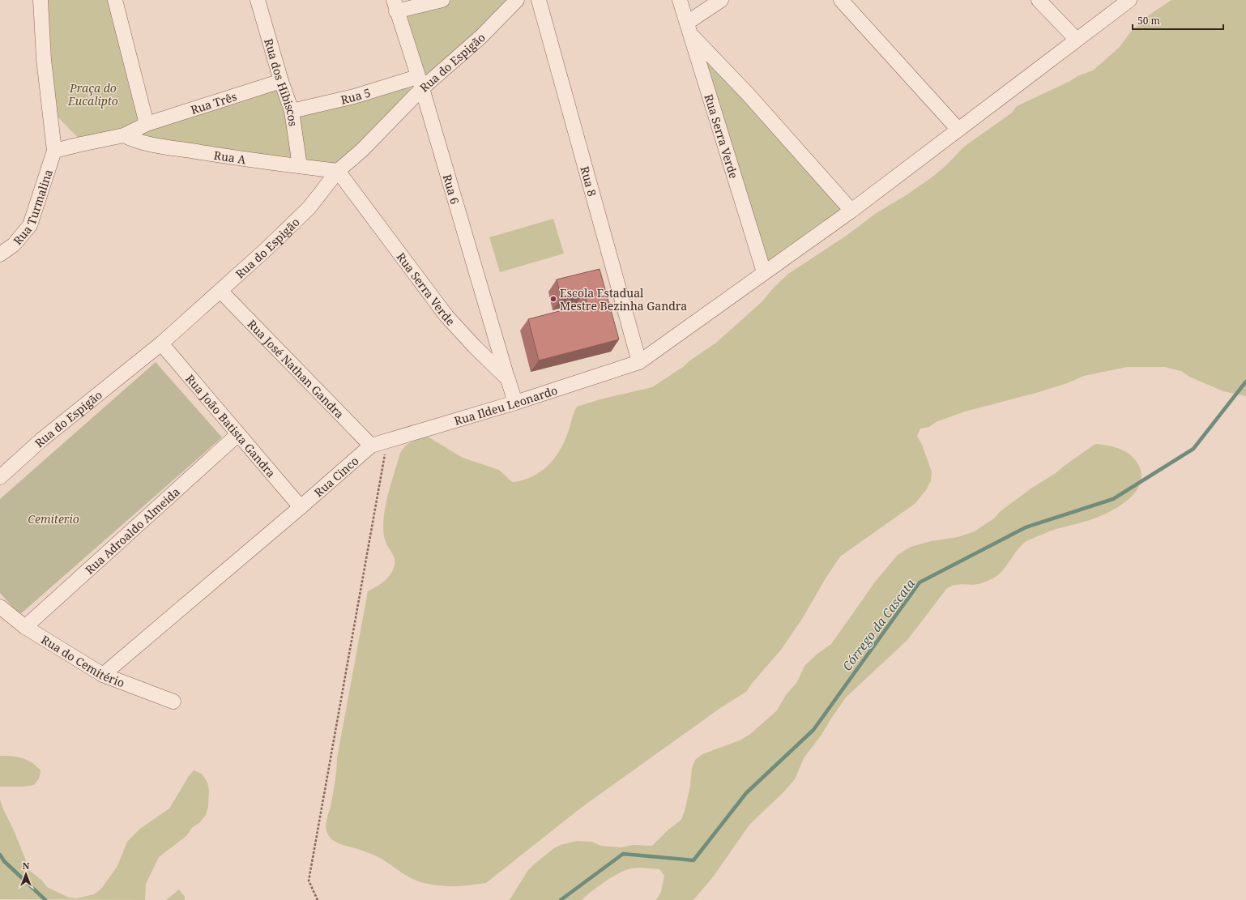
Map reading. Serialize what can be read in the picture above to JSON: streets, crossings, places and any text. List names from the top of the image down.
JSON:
{
  "streets": {
    "street": [
      "Rua do Espigão",
      "Rua dos Hibiscos",
      "Rua 5",
      "Rua Três",
      "Rua Serra Verde",
      "Rua A",
      "Rua 8",
      "Rua 6",
      "Rua Turmalina",
      "Rua José Nathan Gandra",
      "Rua Ildeu Leonardo",
      "Rua João Batista Gandra",
      "Rua Cinco",
      "Rua Adroaldo Almeida",
      "Rua do Cemitério"
    ]
  },
  "crossings": [
    ["Rua do Espigão", "Rua 5"],
    ["Rua do Espigão", "Rua Serra Verde"],
    ["Rua do Espigão", "Rua A"],
    ["Rua do Espigão", "Rua 6"],
    ["Rua do Espigão", "Rua José Nathan Gandra"],
    ["Rua do Espigão", "Rua João Batista Gandra"],
    ["Rua dos Hibiscos", "Rua 5"],
    ["Rua dos Hibiscos", "Rua Três"],
    ["Rua dos Hibiscos", "Rua A"],
    ["Rua 5", "Rua 6"],
    ["Rua Serra Verde", "Rua A"],
    ["Rua Serra Verde", "Rua 6"],
    ["Rua Serra Verde", "Rua Ildeu Leonardo"],
    ["Rua 8", "Rua Ildeu Leonardo"],
    ["Rua José Nathan Gandra", "Rua Ildeu Leonardo"],
    ["Rua José Nathan Gandra", "Rua Cinco"],
    ["Rua Ildeu Leonardo", "Rua Cinco"],
    ["Rua João Batista Gandra", "Rua Cinco"],
    ["Rua João Batista Gandra", "Rua Adroaldo Almeida"],
    ["Rua Cinco", "Rua do Cemitério"],
    ["Rua Adroaldo Almeida", "Rua do Cemitério"]
  ],
  "water": ["Córrego da Cascata"],
  "parks": ["Praça do Eucalipto", "Cemiterio"],
  "places": ["Escola Estadual Mestre Bezinha Gandra"],
  "scale_bar": "50 m",
  "north": "top"
}
